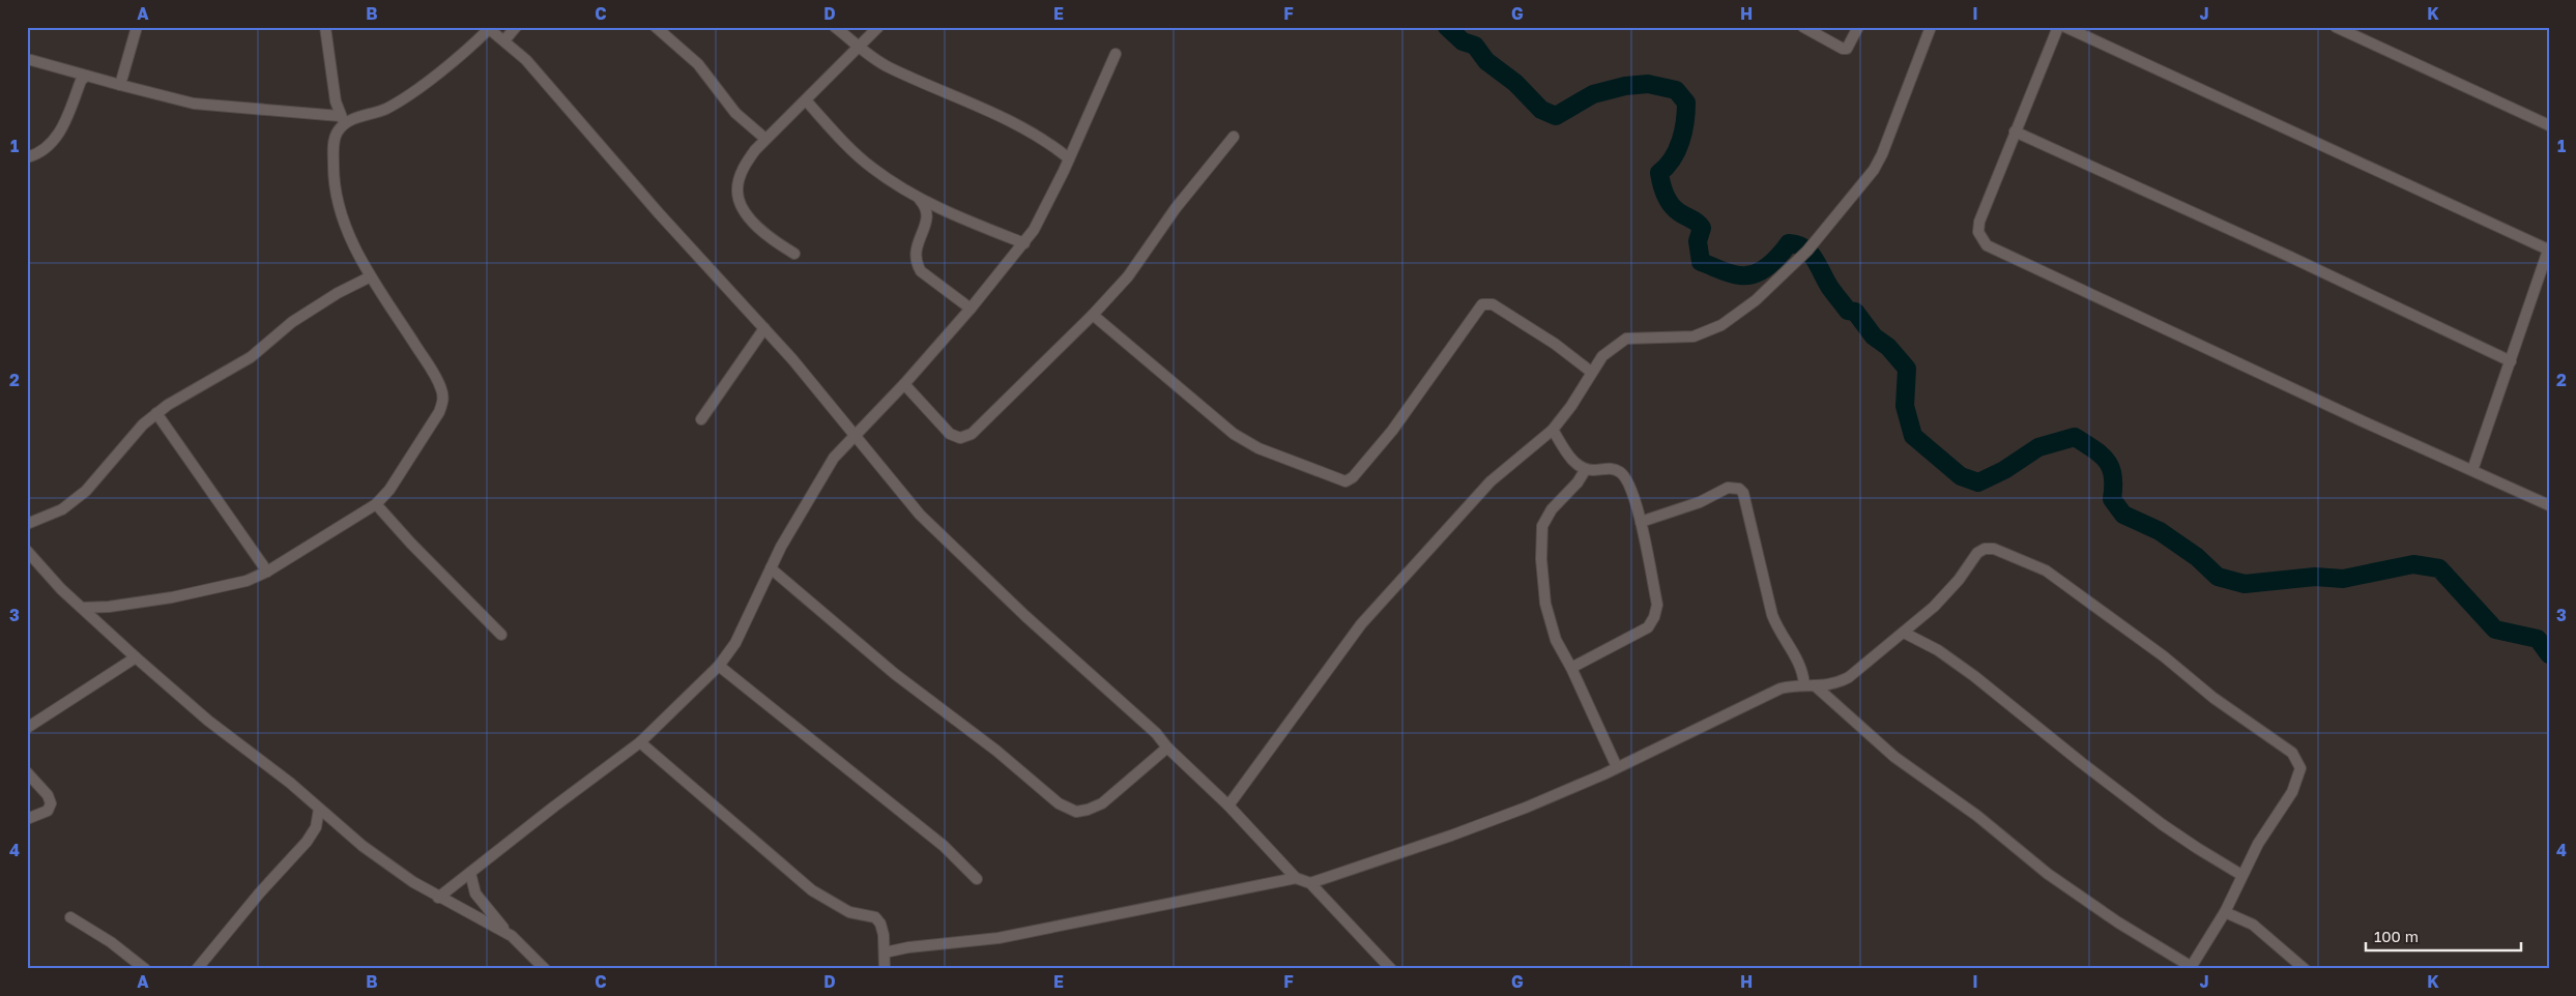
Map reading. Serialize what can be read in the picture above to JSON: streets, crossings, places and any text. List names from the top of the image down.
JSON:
{
  "scale_bar": "100 m",
  "grid": {
    "columns": [
      "A",
      "B",
      "C",
      "D",
      "E",
      "F",
      "G",
      "H",
      "I",
      "J",
      "K"
    ],
    "rows": [
      "1",
      "2",
      "3",
      "4"
    ]
  }
}
